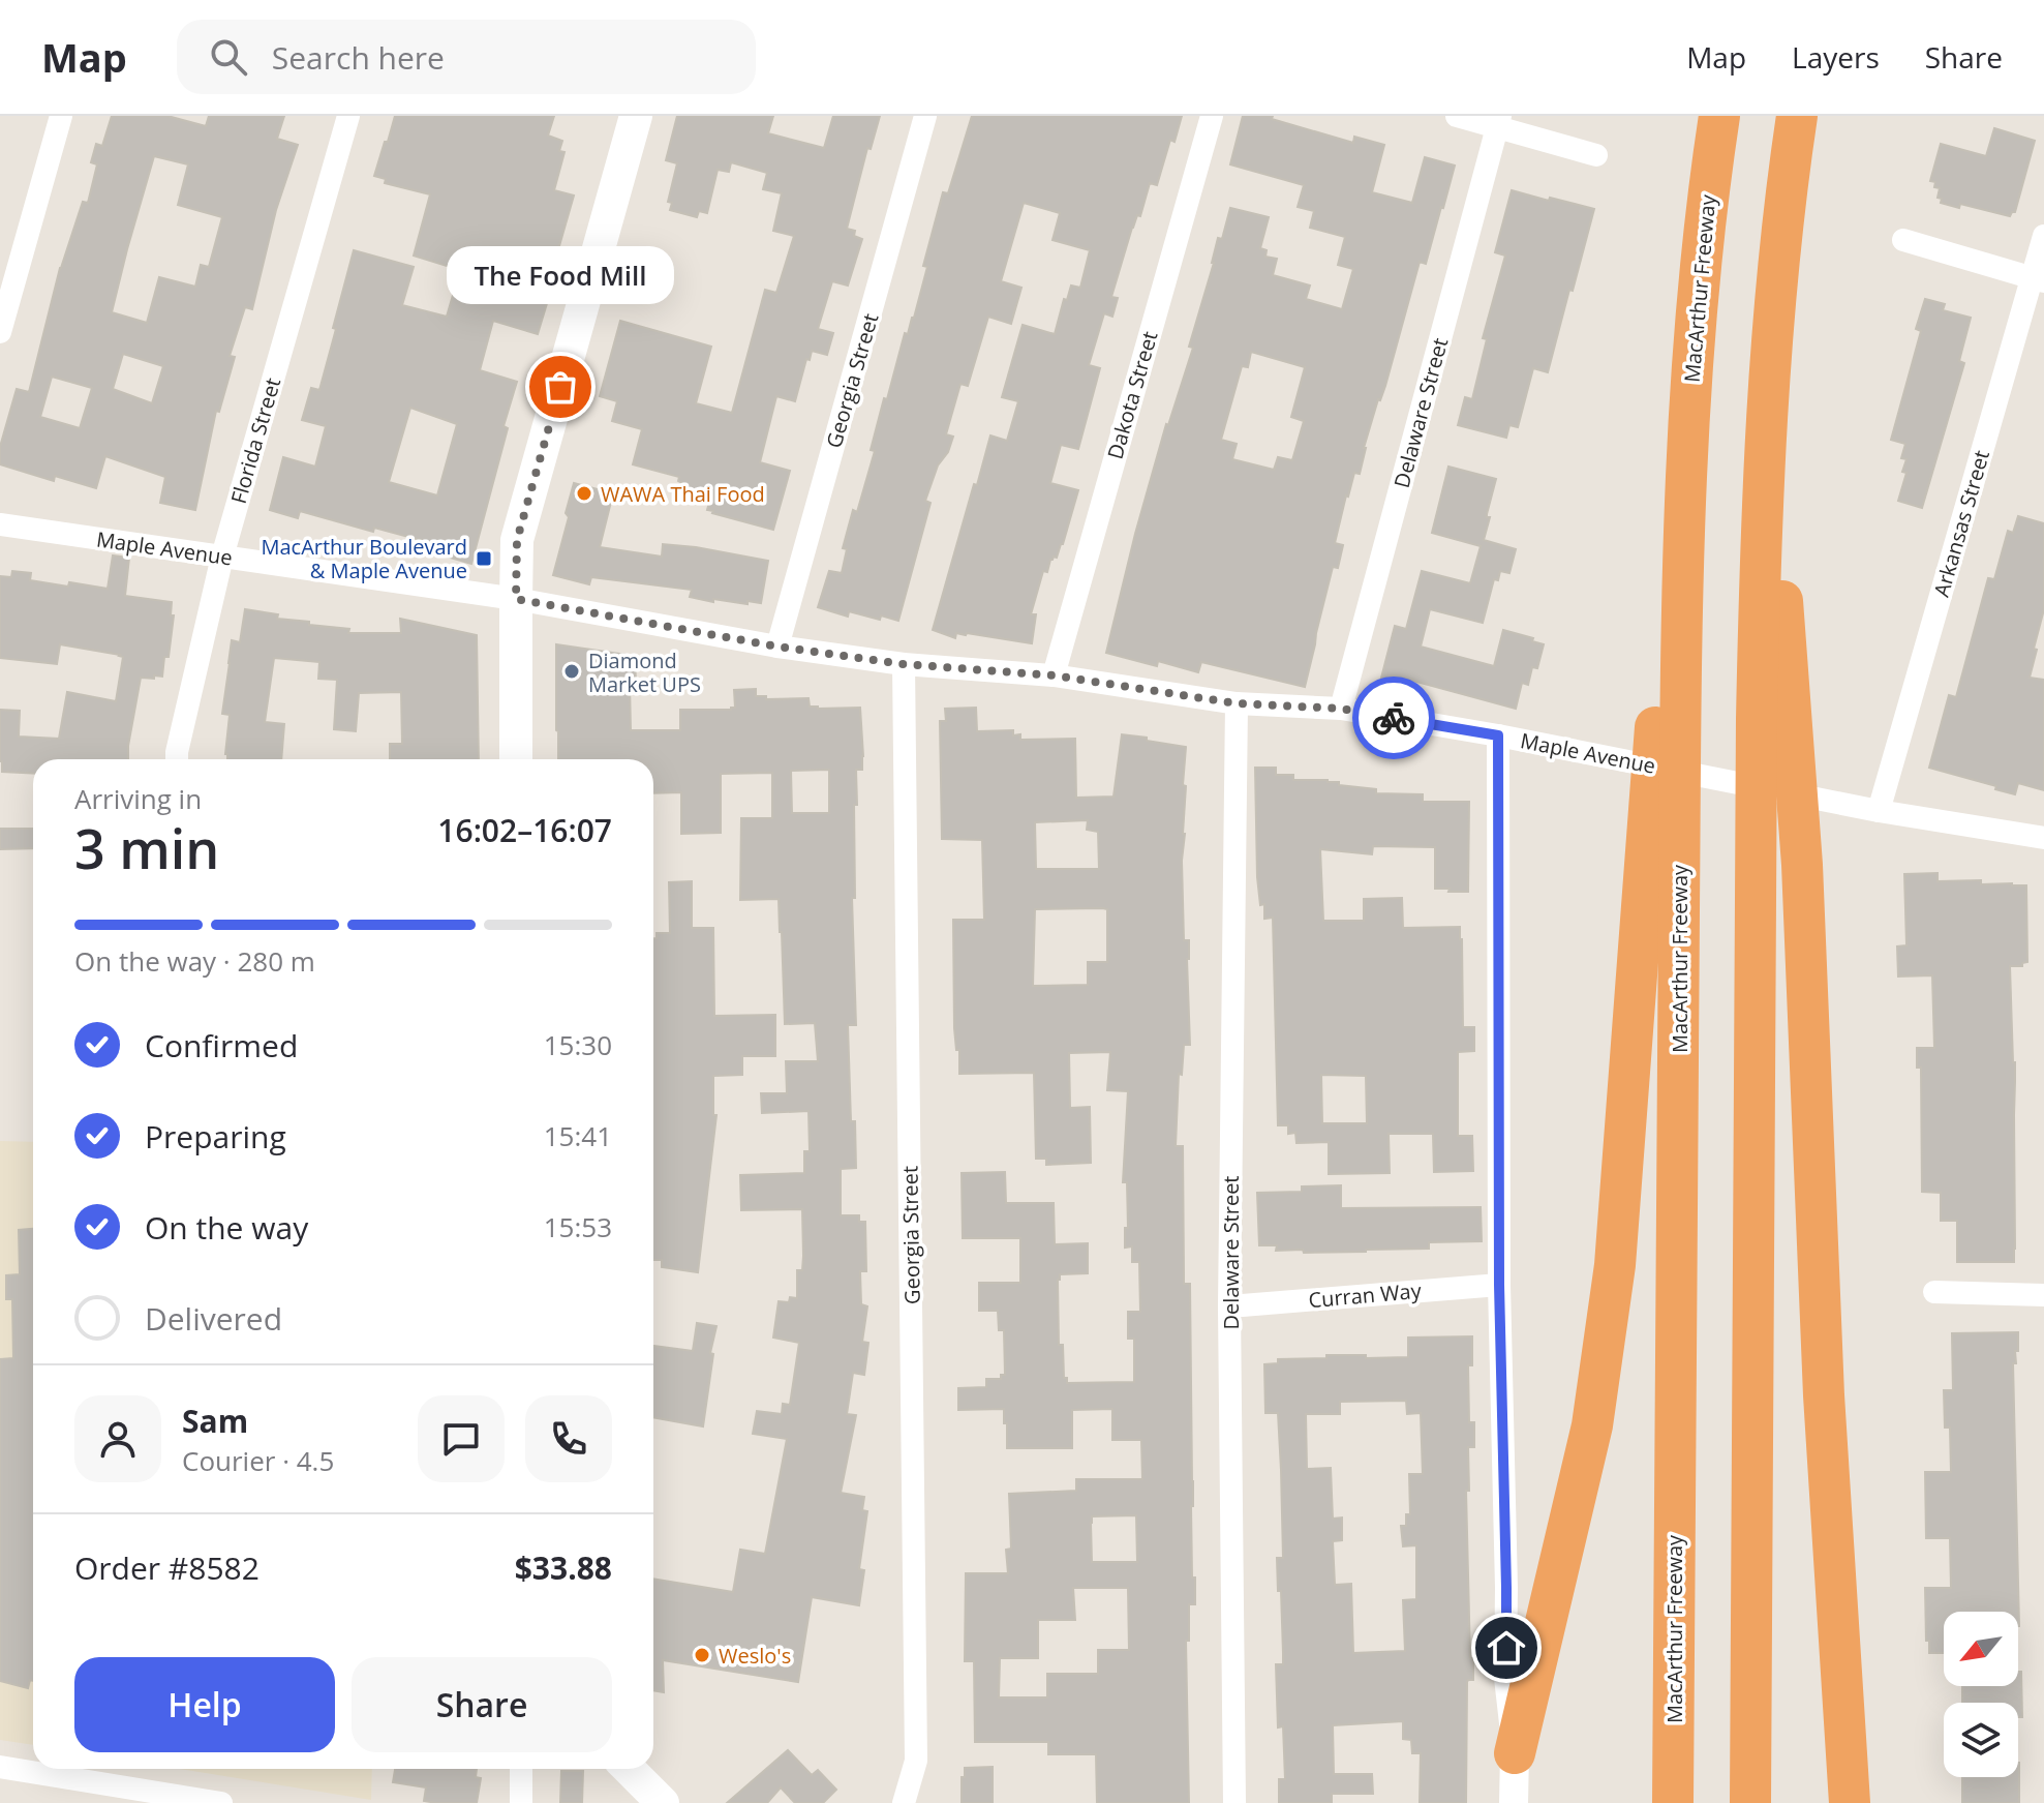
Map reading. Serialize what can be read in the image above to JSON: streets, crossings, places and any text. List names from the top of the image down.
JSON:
{
  "streets": {
    "highway": ["MacArthur Freeway"],
    "street": [
      "Georgia Street",
      "Dakota Street",
      "Delaware Street",
      "Florida Street",
      "Arkansas Street",
      "Maple Avenue",
      "Curran Way"
    ]
  },
  "crossings": [
    ["Georgia Street", "Maple Avenue"],
    ["Dakota Street", "Maple Avenue"],
    ["Delaware Street", "Maple Avenue"],
    ["Delaware Street", "Curran Way"],
    ["Florida Street", "Maple Avenue"],
    ["Arkansas Street", "Maple Avenue"]
  ],
  "places": {
    "other": [
      "The Food Mill",
      "WAWA Thai Food",
      "Diamond Market UPS",
      "Weslo's"
    ],
    "transit": ["MacArthur Boulevard & Maple Avenue"]
  },
  "north": "bottom left",
  "page": {
    "header": "Map",
    "search": "Search here",
    "nav": ["Map", "Layers", "Share"],
    "bubble": "The Food Mill",
    "heading": ["3 min", "Arriving in", "16:02–16:07"],
    "panel": [
      "Sam",
      "Courier · 4.5",
      "Order #8582",
      "$33.88"
    ],
    "bar": "On the way · 280 m",
    "list": [
      ["Confirmed", "15:30"],
      ["Preparing", "15:41"],
      ["On the way", "15:53"],
      "Delivered"
    ],
    "buttons": ["Help", "Share"]
  }
}
